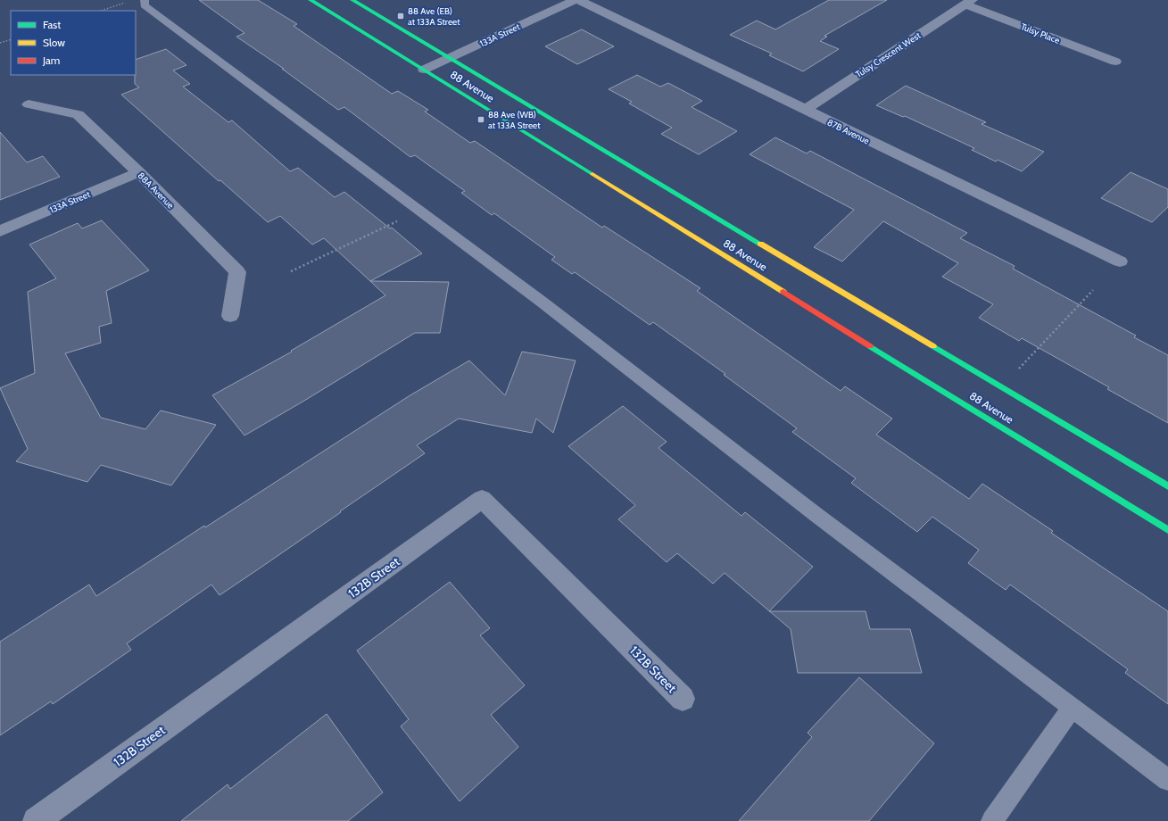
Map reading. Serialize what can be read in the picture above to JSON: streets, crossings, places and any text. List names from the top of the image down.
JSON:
{
  "streets": {
    "main road": ["88 Avenue"],
    "street": [
      "Tulsy Place",
      "133A Street",
      "Tulsy Crescent West",
      "87B Avenue",
      "88A Avenue",
      "132B Street"
    ]
  },
  "crossings": [
    ["Tulsy Place", "Tulsy Crescent West"],
    ["133A Street", "88 Avenue"],
    ["133A Street", "88A Avenue"],
    ["Tulsy Crescent West", "87B Avenue"]
  ],
  "places": {
    "transit": ["88 Ave (EB) at 133A Street", "88 Ave (WB) at 133A Street"]
  },
  "legend": ["Fast", "Slow", "Jam"]
}
